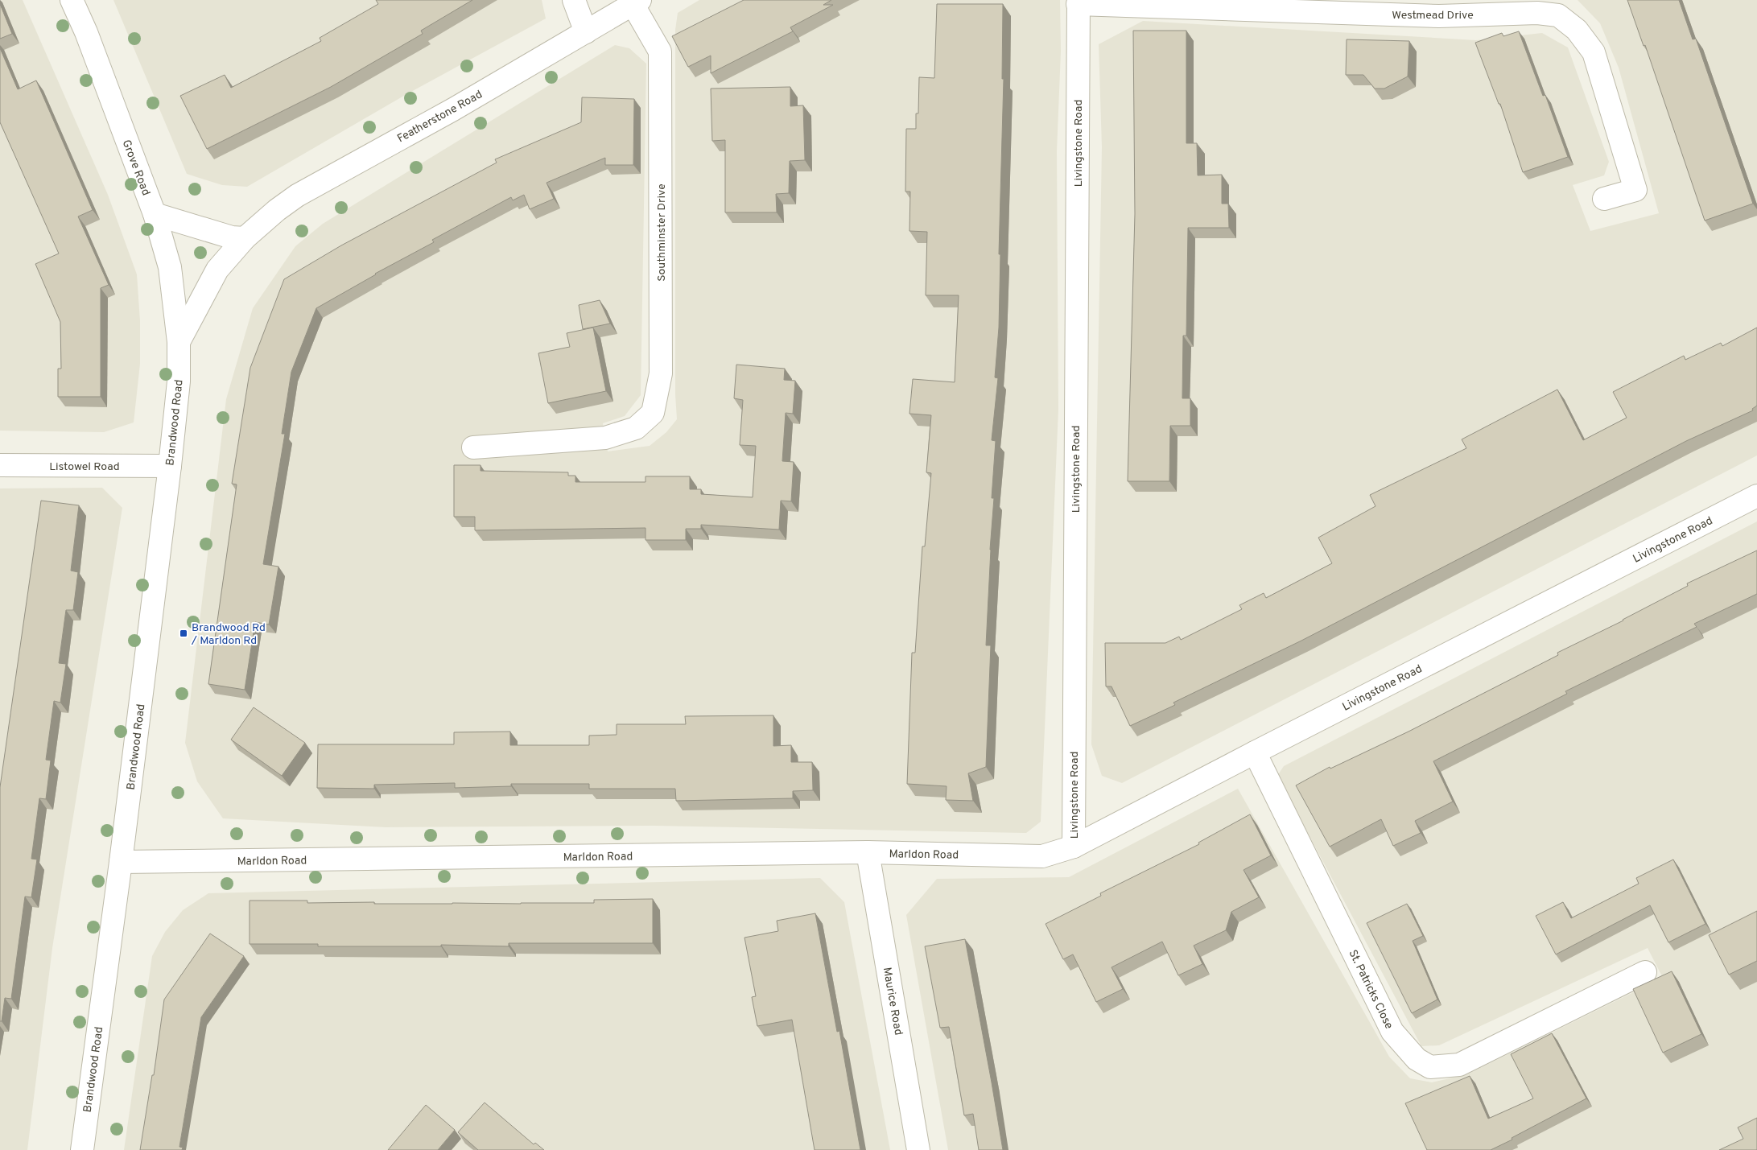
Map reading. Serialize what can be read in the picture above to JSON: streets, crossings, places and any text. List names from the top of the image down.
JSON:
{
  "streets": {
    "street": [
      "Westmead Drive",
      "Featherstone Road",
      "Livingstone Road",
      "Grove Road",
      "Southminster Drive",
      "Brandwood Road",
      "Listowel Road",
      "Marldon Road",
      "St. Patricks Close",
      "Maurice Road"
    ]
  },
  "crossings": [
    ["Westmead Drive", "Livingstone Road"],
    ["Featherstone Road", "Grove Road"],
    ["Featherstone Road", "Southminster Drive"],
    ["Featherstone Road", "Brandwood Road"],
    ["Livingstone Road", "Marldon Road"],
    ["Livingstone Road", "St. Patricks Close"],
    ["Grove Road", "Brandwood Road"],
    ["Brandwood Road", "Listowel Road"],
    ["Brandwood Road", "Marldon Road"],
    ["Marldon Road", "Maurice Road"]
  ],
  "places": {
    "transit": ["Brandwood Rd / Marldon Rd"]
  }
}
